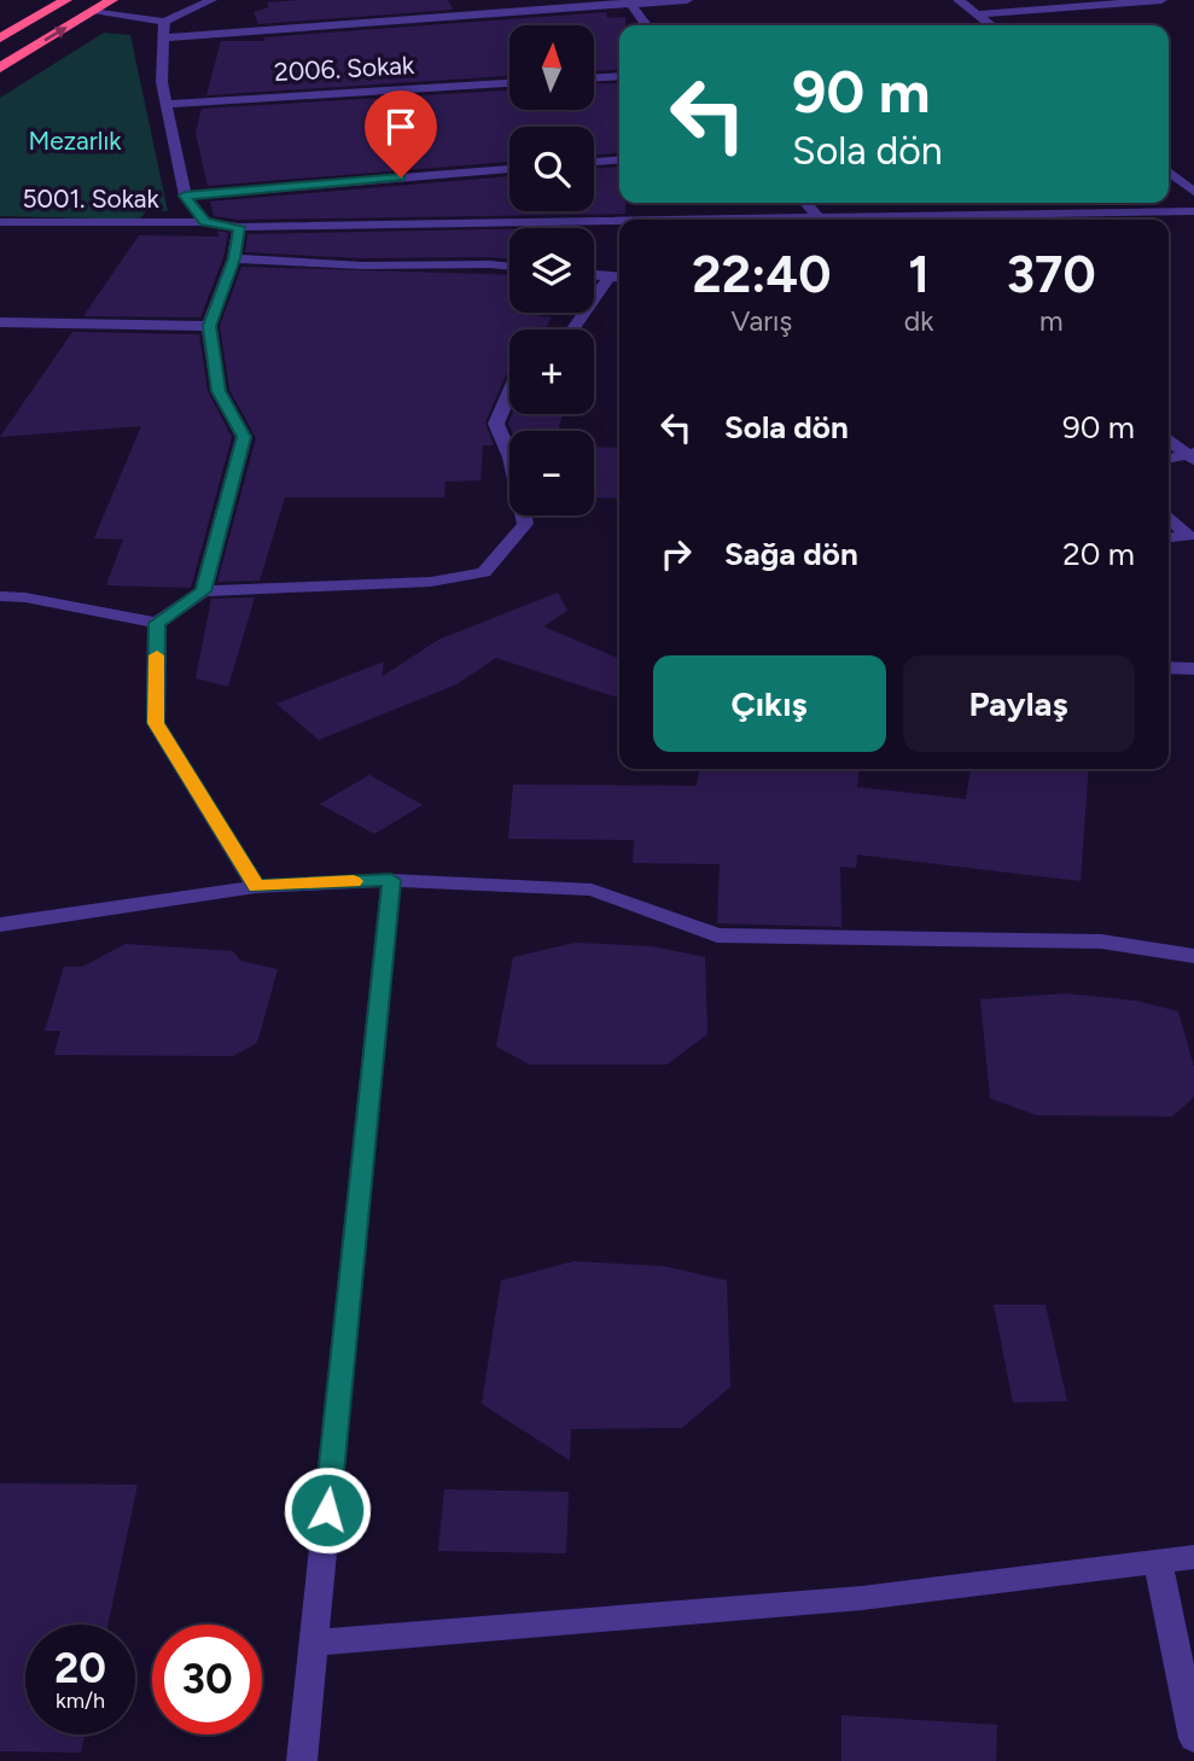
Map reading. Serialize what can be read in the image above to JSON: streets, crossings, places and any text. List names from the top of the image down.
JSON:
{
  "streets": {
    "street": ["2006. Sokak", "5001. Sokak"]
  },
  "parks": ["Mezarlık"],
  "north": "top",
  "page": {
    "map_buttons": ["+", "−"],
    "turn": ["90 m", "Sola dön"],
    "eta": [
      "22:40",
      "Varış",
      "1",
      "dk",
      "370",
      "m"
    ],
    "list": [
      {
        "name": "Sola dön",
        "value": "90 m"
      },
      {
        "name": "Sağa dön",
        "value": "20 m"
      }
    ],
    "buttons": ["Çıkış", "Paylaş"],
    "speed": "20 km/h",
    "limit": "30"
  }
}
